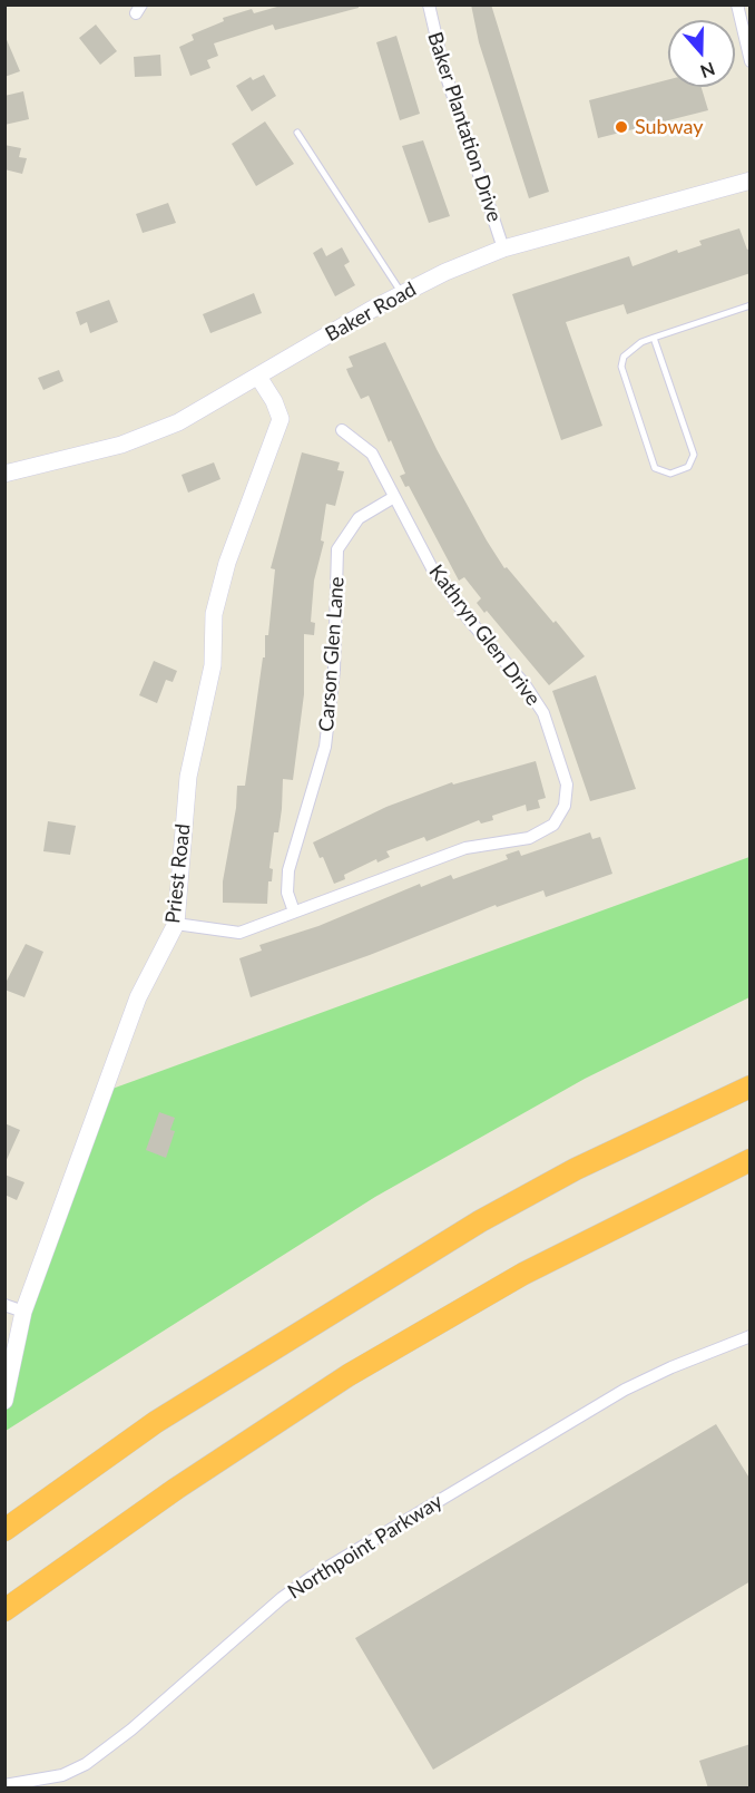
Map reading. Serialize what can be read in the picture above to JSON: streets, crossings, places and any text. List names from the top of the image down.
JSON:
{
  "streets": {
    "street": [
      "Baker Plantation Drive",
      "Baker Road",
      "Kathryn Glen Drive",
      "Carson Glen Lane",
      "Priest Road",
      "Northpoint Parkway"
    ]
  },
  "crossings": [
    ["Baker Plantation Drive", "Baker Road"],
    ["Baker Road", "Priest Road"],
    ["Kathryn Glen Drive", "Carson Glen Lane"],
    ["Kathryn Glen Drive", "Priest Road"]
  ],
  "places": ["Subway"],
  "north": "bottom"
}
